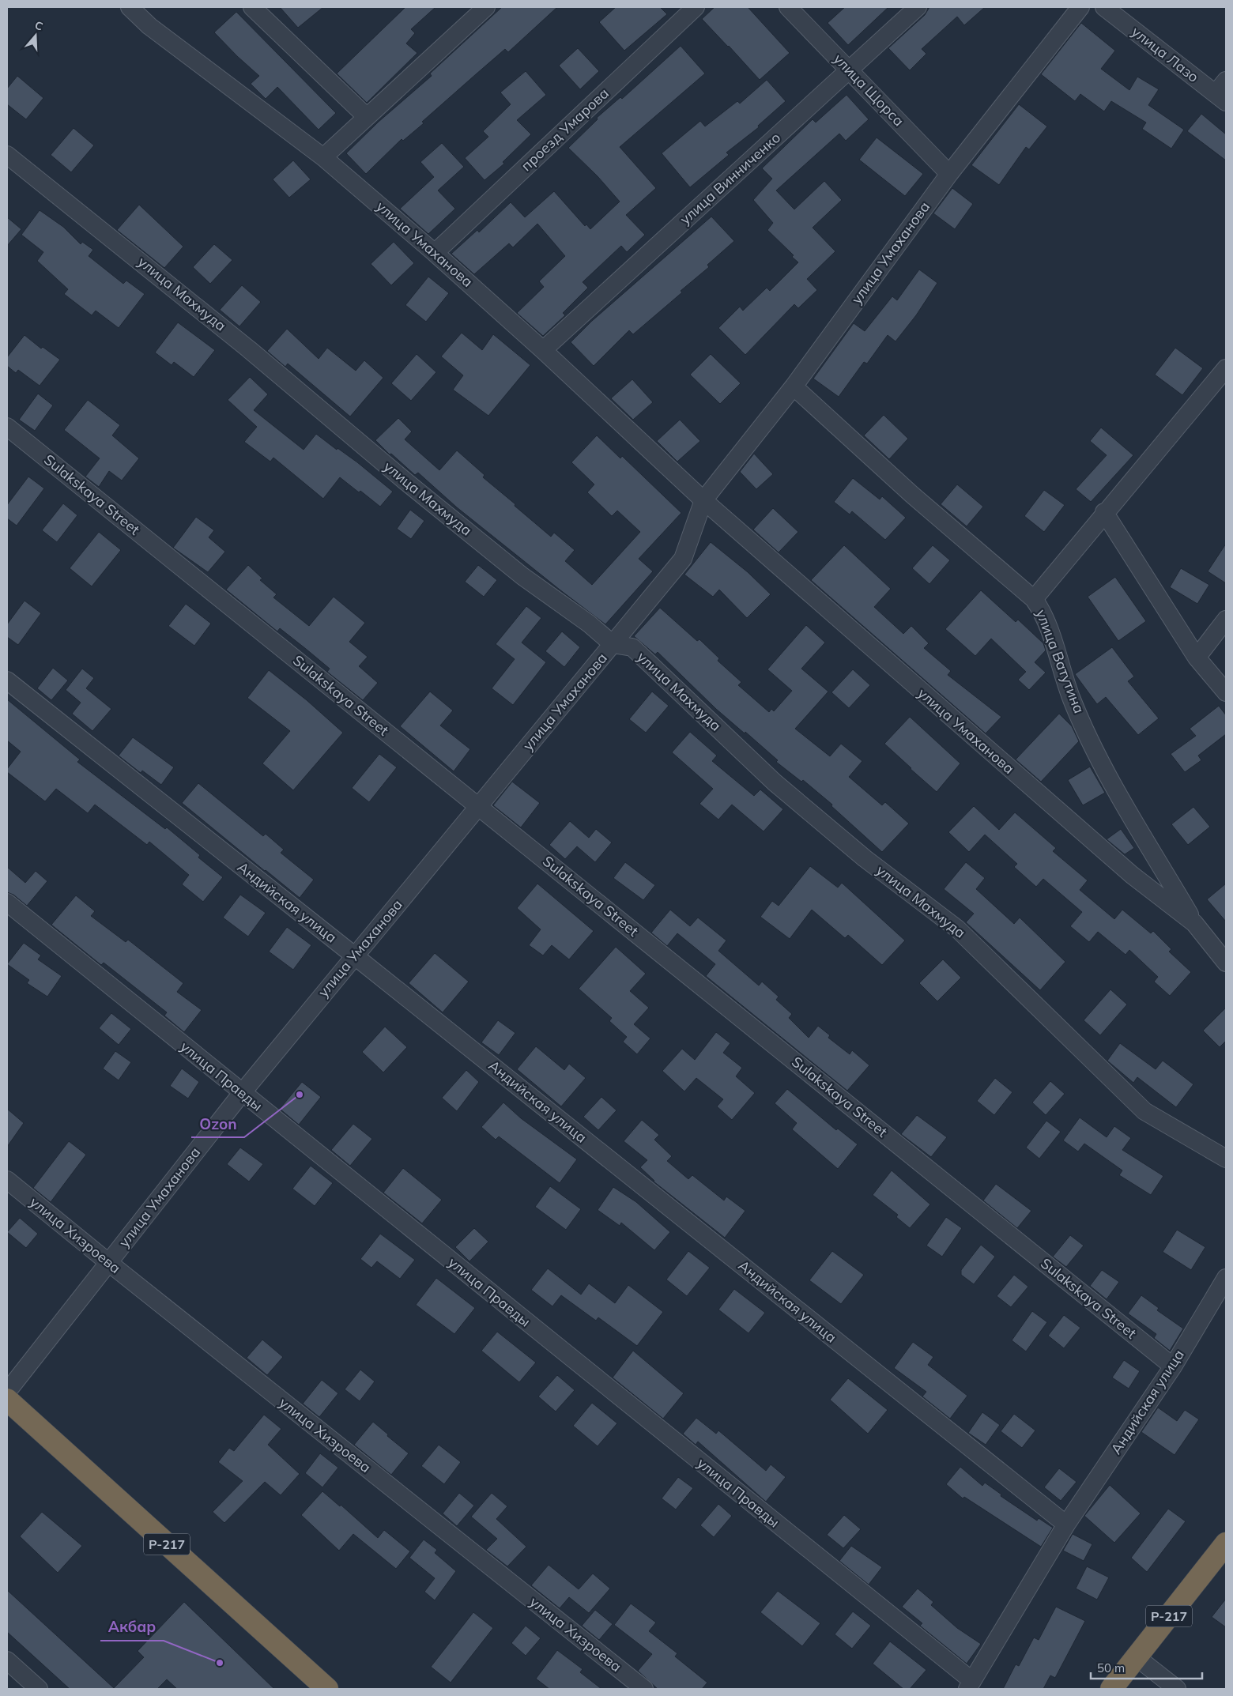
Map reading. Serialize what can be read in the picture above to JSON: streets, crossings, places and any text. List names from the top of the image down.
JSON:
{
  "streets": {
    "highway": ["Р-217"],
    "street": [
      "улица Лазо",
      "улица Щорса",
      "проезд Умарова",
      "улица Винниченко",
      "улица Умаханова",
      "улица Махмуда",
      "Sulakskaya Street",
      "улица Ватутина",
      "Андийская улица",
      "улица Правды",
      "улица Хизроева"
    ]
  },
  "crossings": [
    ["улица Щорса", "улица Винниченко"],
    ["улица Щорса", "улица Умаханова"],
    ["проезд Умарова", "улица Умаханова"],
    ["улица Винниченко", "улица Умаханова"],
    ["улица Умаханова", "улица Махмуда"],
    ["улица Умаханова", "Sulakskaya Street"],
    ["улица Умаханова", "улица Ватутина"],
    ["улица Умаханова", "Андийская улица"],
    ["улица Умаханова", "улица Правды"],
    ["улица Умаханова", "улица Хизроева"],
    ["Sulakskaya Street", "Андийская улица"],
    ["Андийская улица", "улица Правды"]
  ],
  "places": ["Ozon", "Акбар"],
  "scale_bar": "50 m",
  "north": "top"
}
